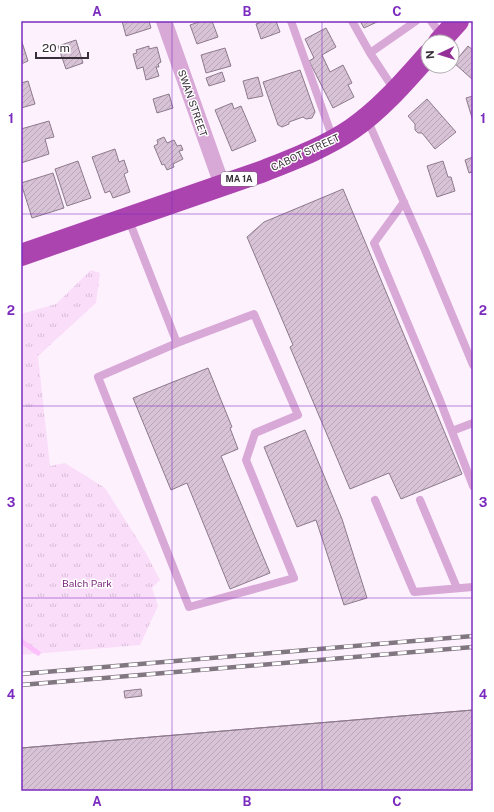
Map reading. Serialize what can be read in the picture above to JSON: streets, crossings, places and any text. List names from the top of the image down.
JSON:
{
  "streets": {
    "highway": ["CABOT STREET", "MA 1A"],
    "street": ["SWAN STREET"]
  },
  "crossings": [
    ["SWAN STREET", "CABOT STREET"]
  ],
  "parks": ["Balch Park"],
  "scale_bar": "20 m",
  "north": "left",
  "grid": {
    "columns": ["A", "B", "C"],
    "rows": [
      "1",
      "2",
      "3",
      "4"
    ]
  }
}
